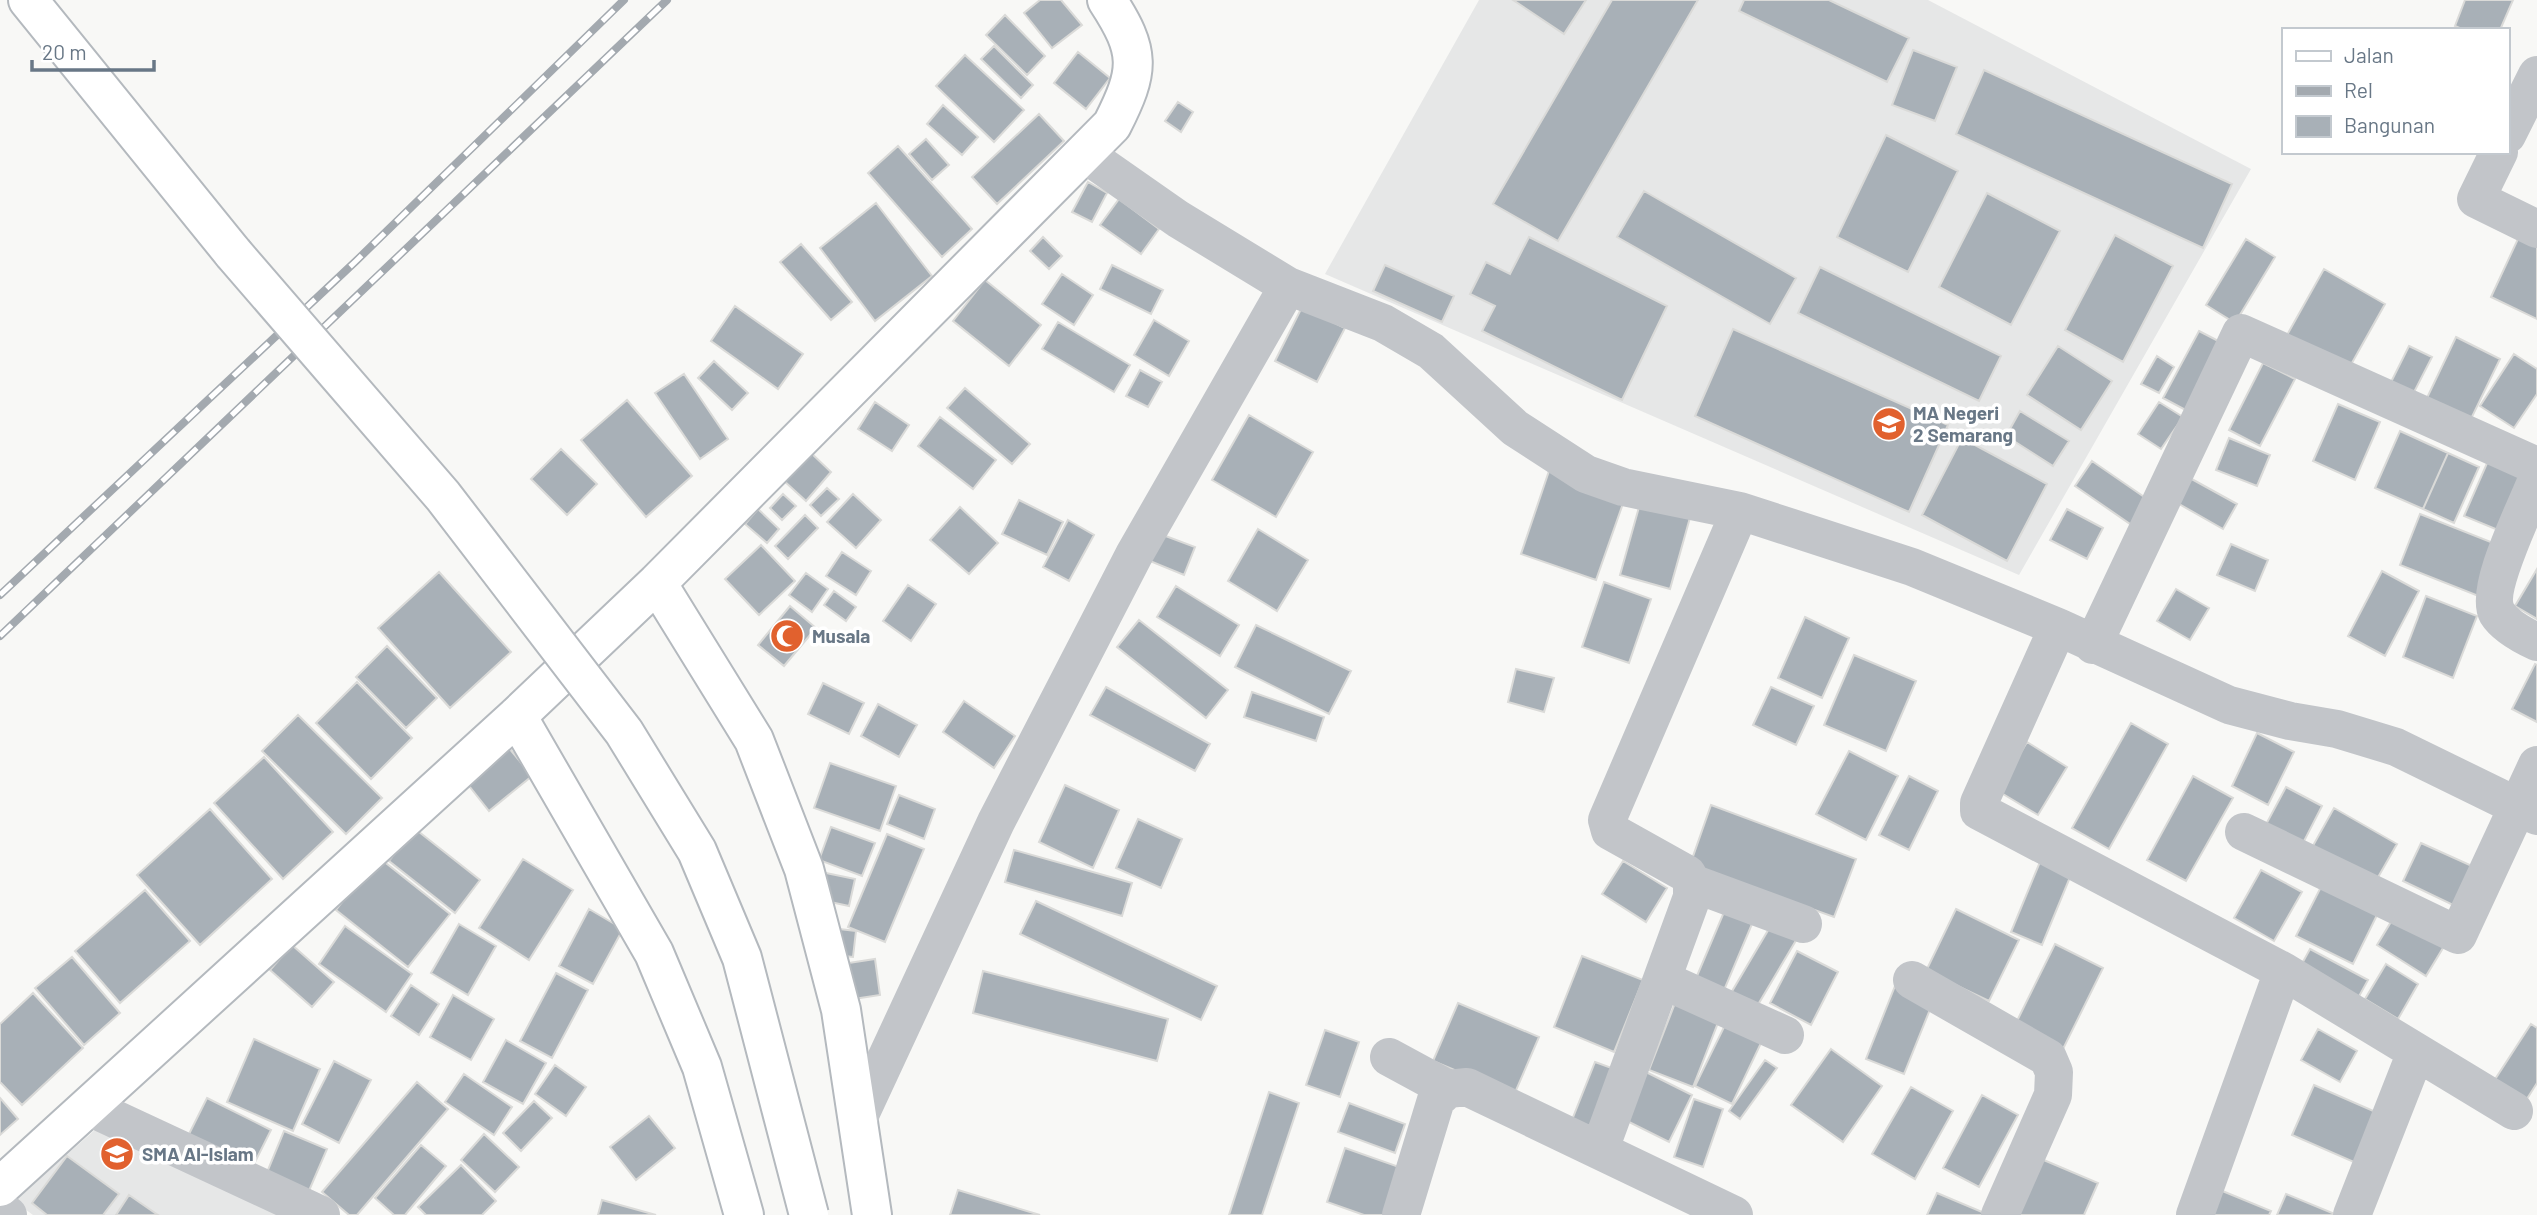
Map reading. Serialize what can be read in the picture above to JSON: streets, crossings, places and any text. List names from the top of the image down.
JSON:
{
  "places": {
    "school or university": ["MA Negeri 2 Semarang", "SMA Al-Islam"],
    "mosque": ["Musala"]
  },
  "legend": ["Jalan", "Rel", "Bangunan"],
  "scale_bar": "20 m"
}
